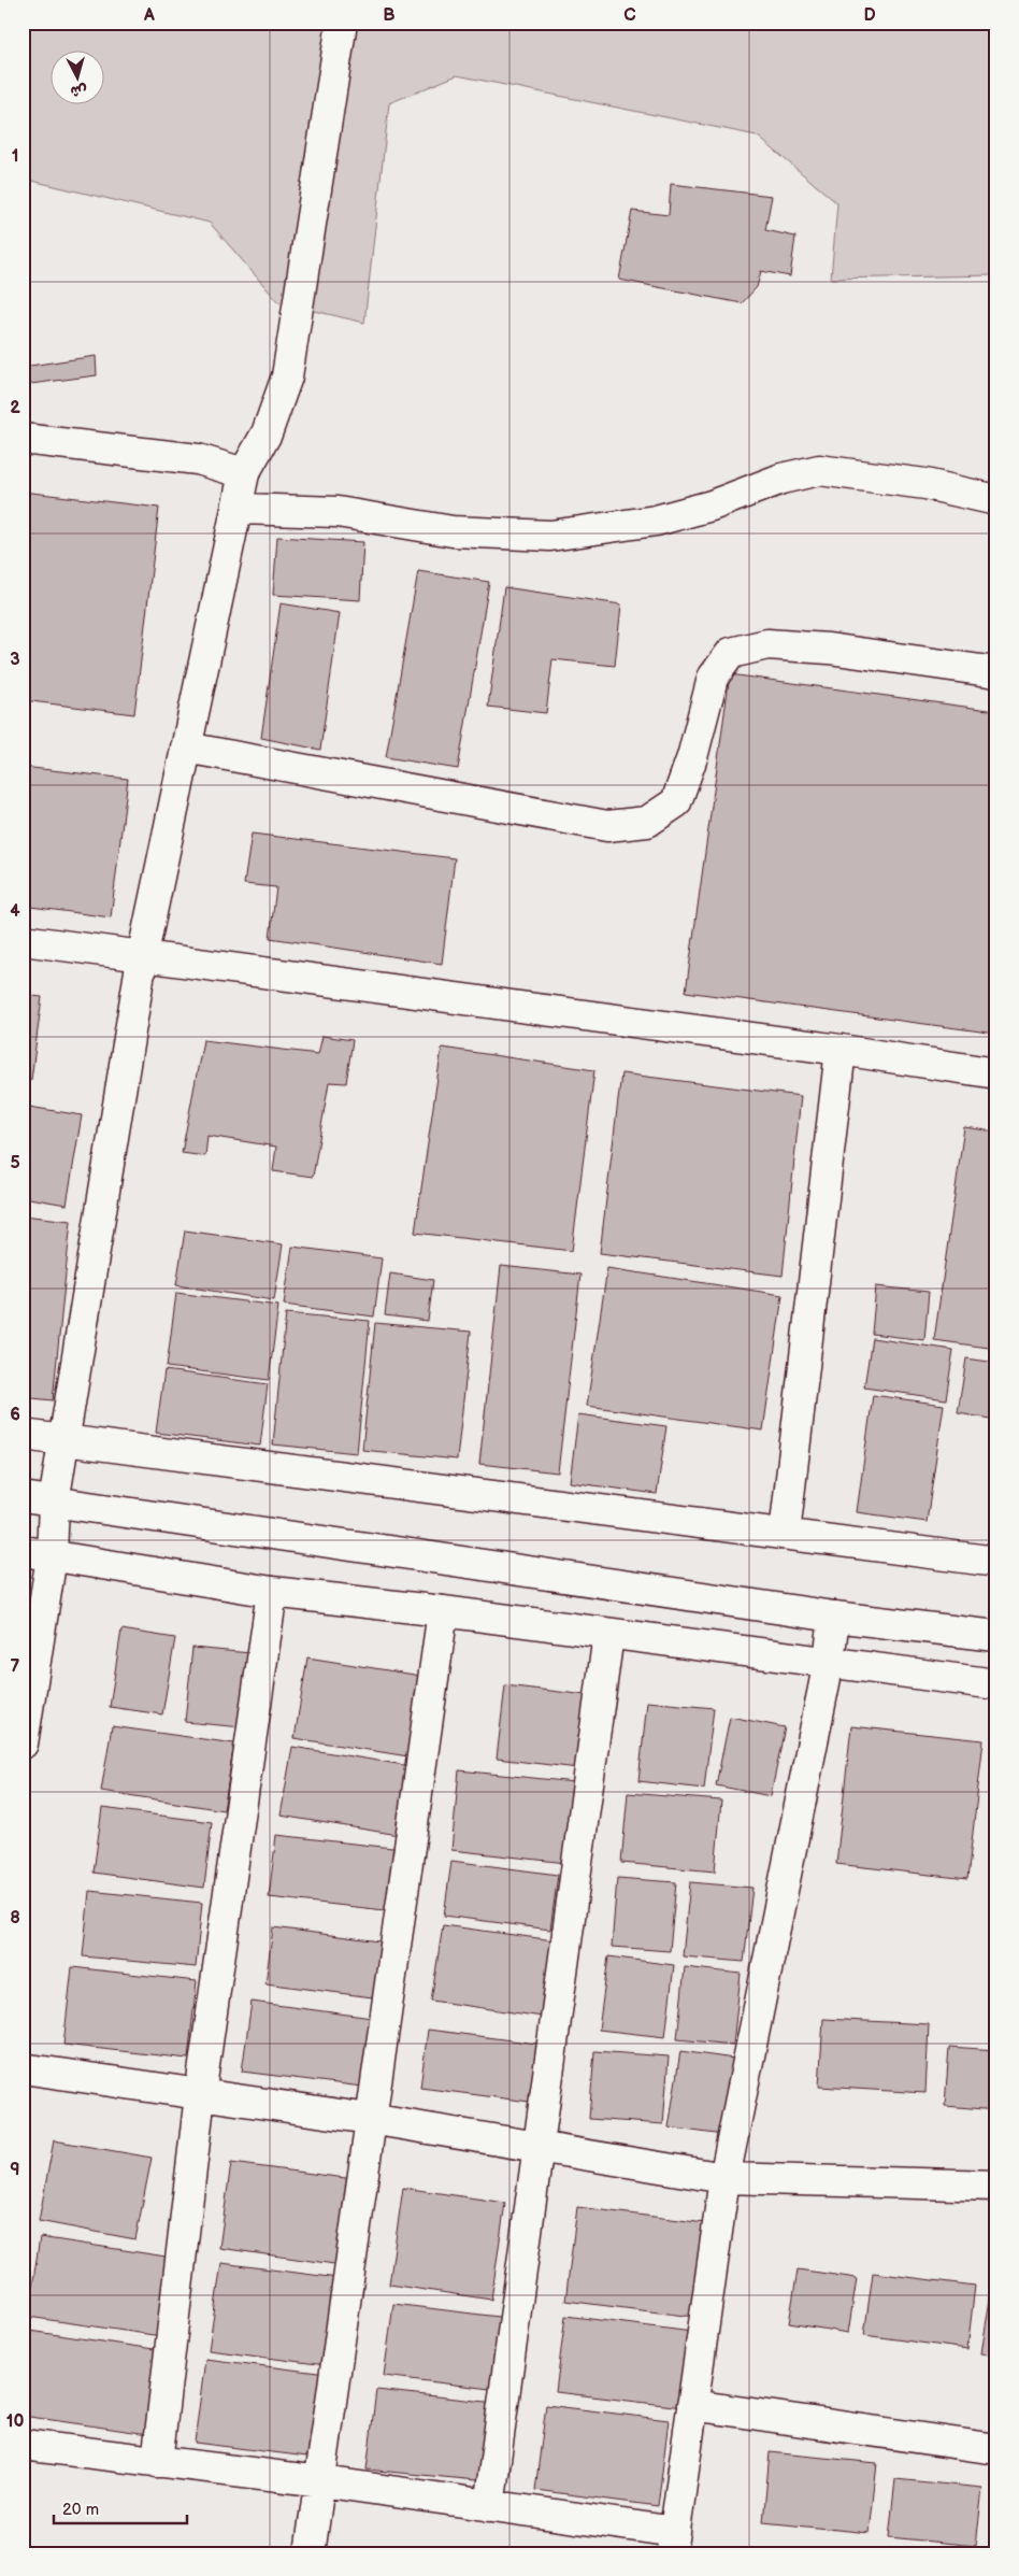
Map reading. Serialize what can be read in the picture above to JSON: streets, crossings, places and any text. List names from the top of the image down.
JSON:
{
  "scale_bar": "20 m",
  "north": "bottom",
  "grid": {
    "columns": [
      "A",
      "B",
      "C",
      "D"
    ],
    "rows": [
      "1",
      "2",
      "3",
      "4",
      "5",
      "6",
      "7",
      "8",
      "9",
      "10"
    ]
  }
}
